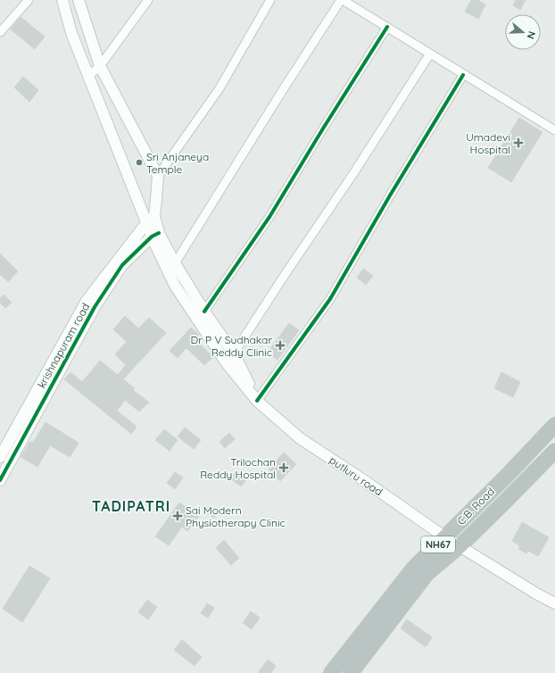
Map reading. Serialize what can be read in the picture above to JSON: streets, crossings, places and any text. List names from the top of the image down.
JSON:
{
  "streets": {
    "highway": ["C.B. Road", "NH67"],
    "main road": ["krishnapuram road", "putluru road"]
  },
  "crossings": [
    ["putluru road", "C.B. Road"],
    ["putluru road", "NH67"]
  ],
  "districts": ["TADIPATRI"],
  "places": {
    "health": [
      "Umadevi Hospital",
      "Dr P V Sudhakar Reddy Clinic",
      "Trilochan Reddy Hospital",
      "Sai Modern Physiotherapy Clinic"
    ],
    "other": ["Sri Anjaneya Temple"]
  },
  "north": "right"
}
